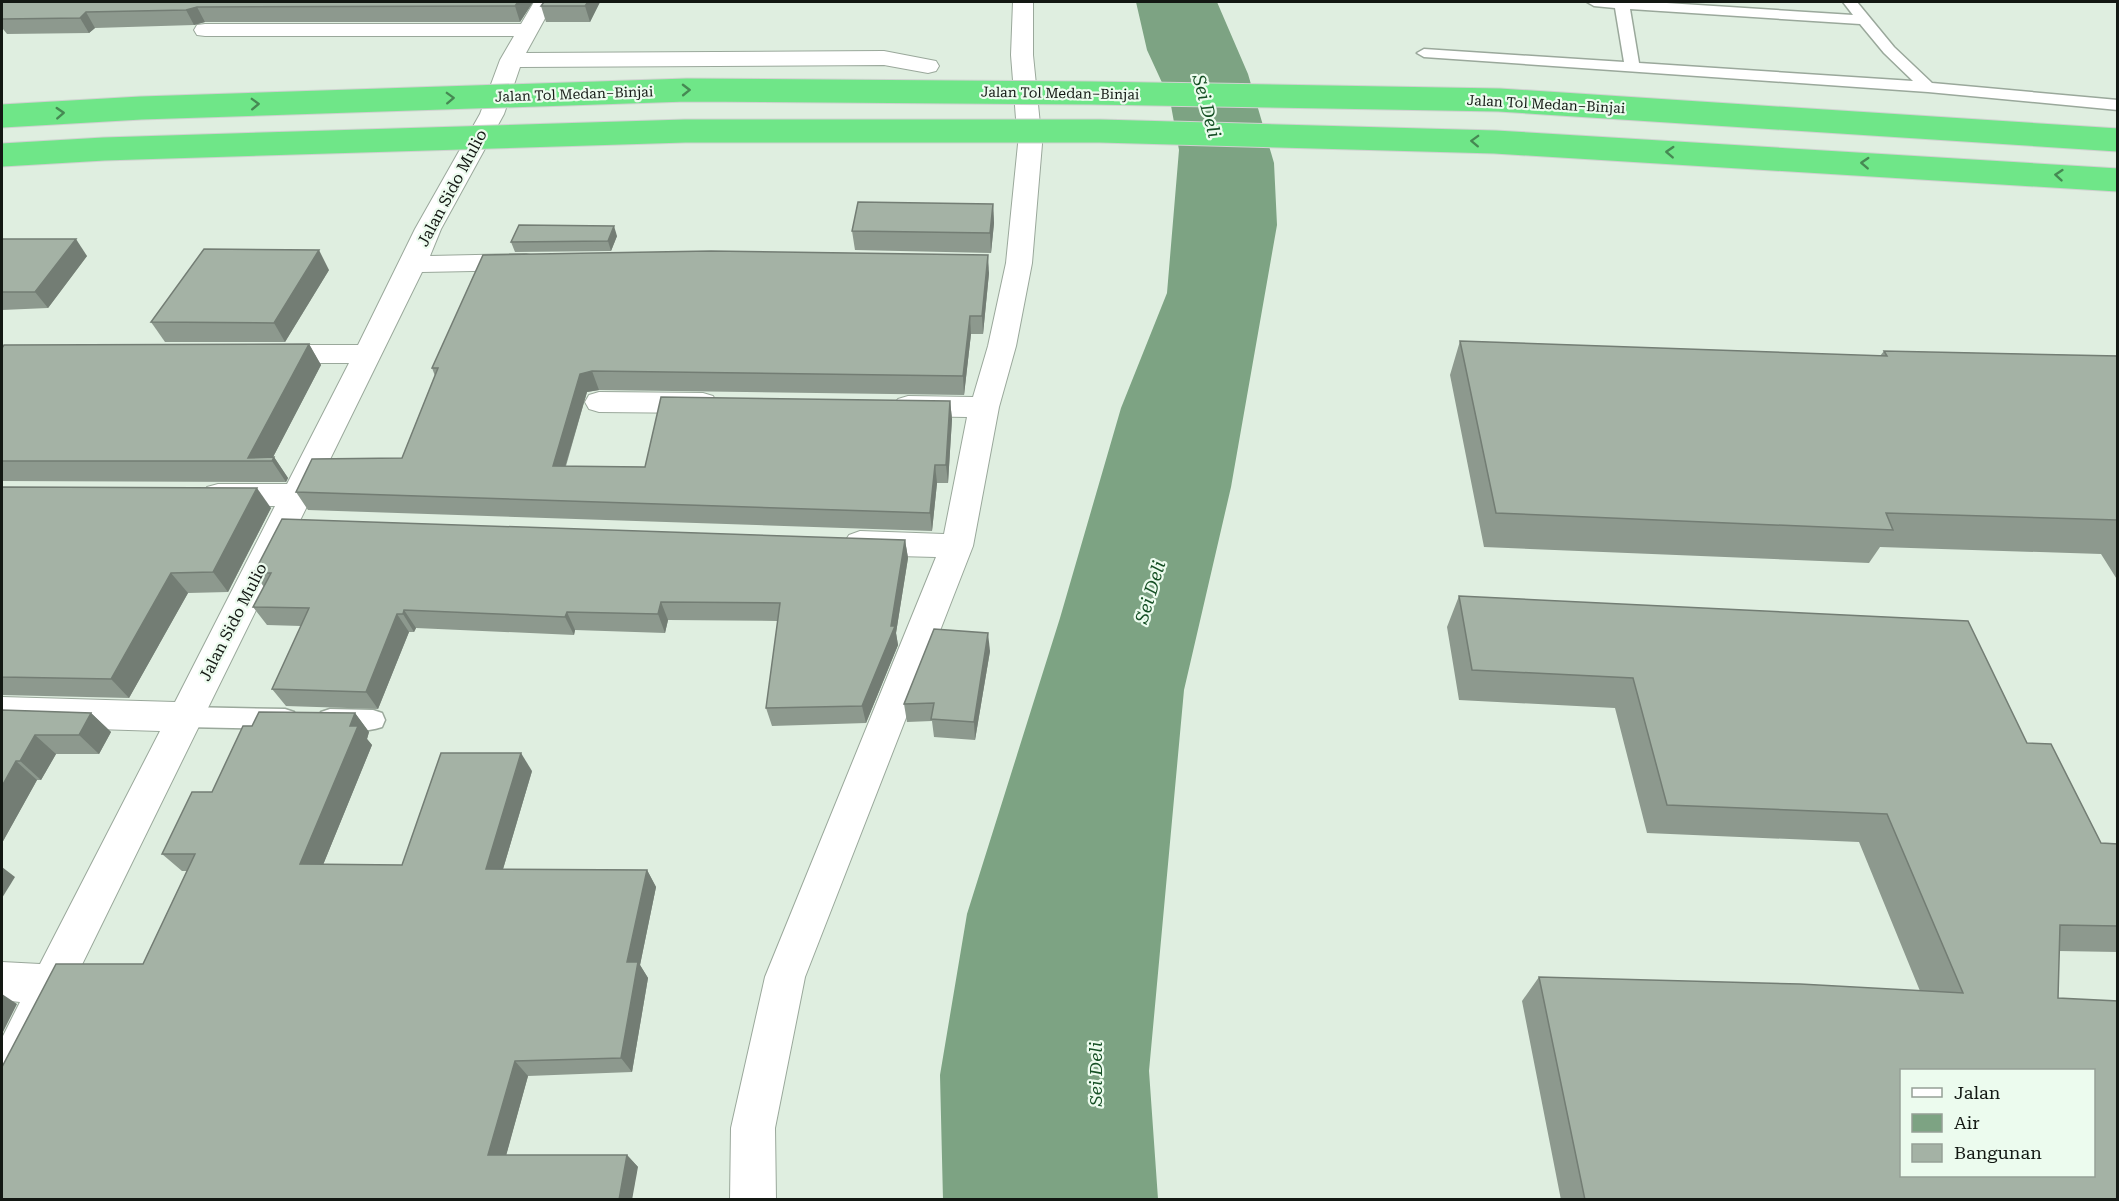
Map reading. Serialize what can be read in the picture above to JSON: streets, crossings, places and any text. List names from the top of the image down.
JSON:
{
  "streets": {
    "highway": ["Jalan Tol Medan–Binjai"],
    "street": ["Jalan Sido Mulio"]
  },
  "water": ["Sei Deli"],
  "legend": ["Jalan", "Air", "Bangunan"]
}
